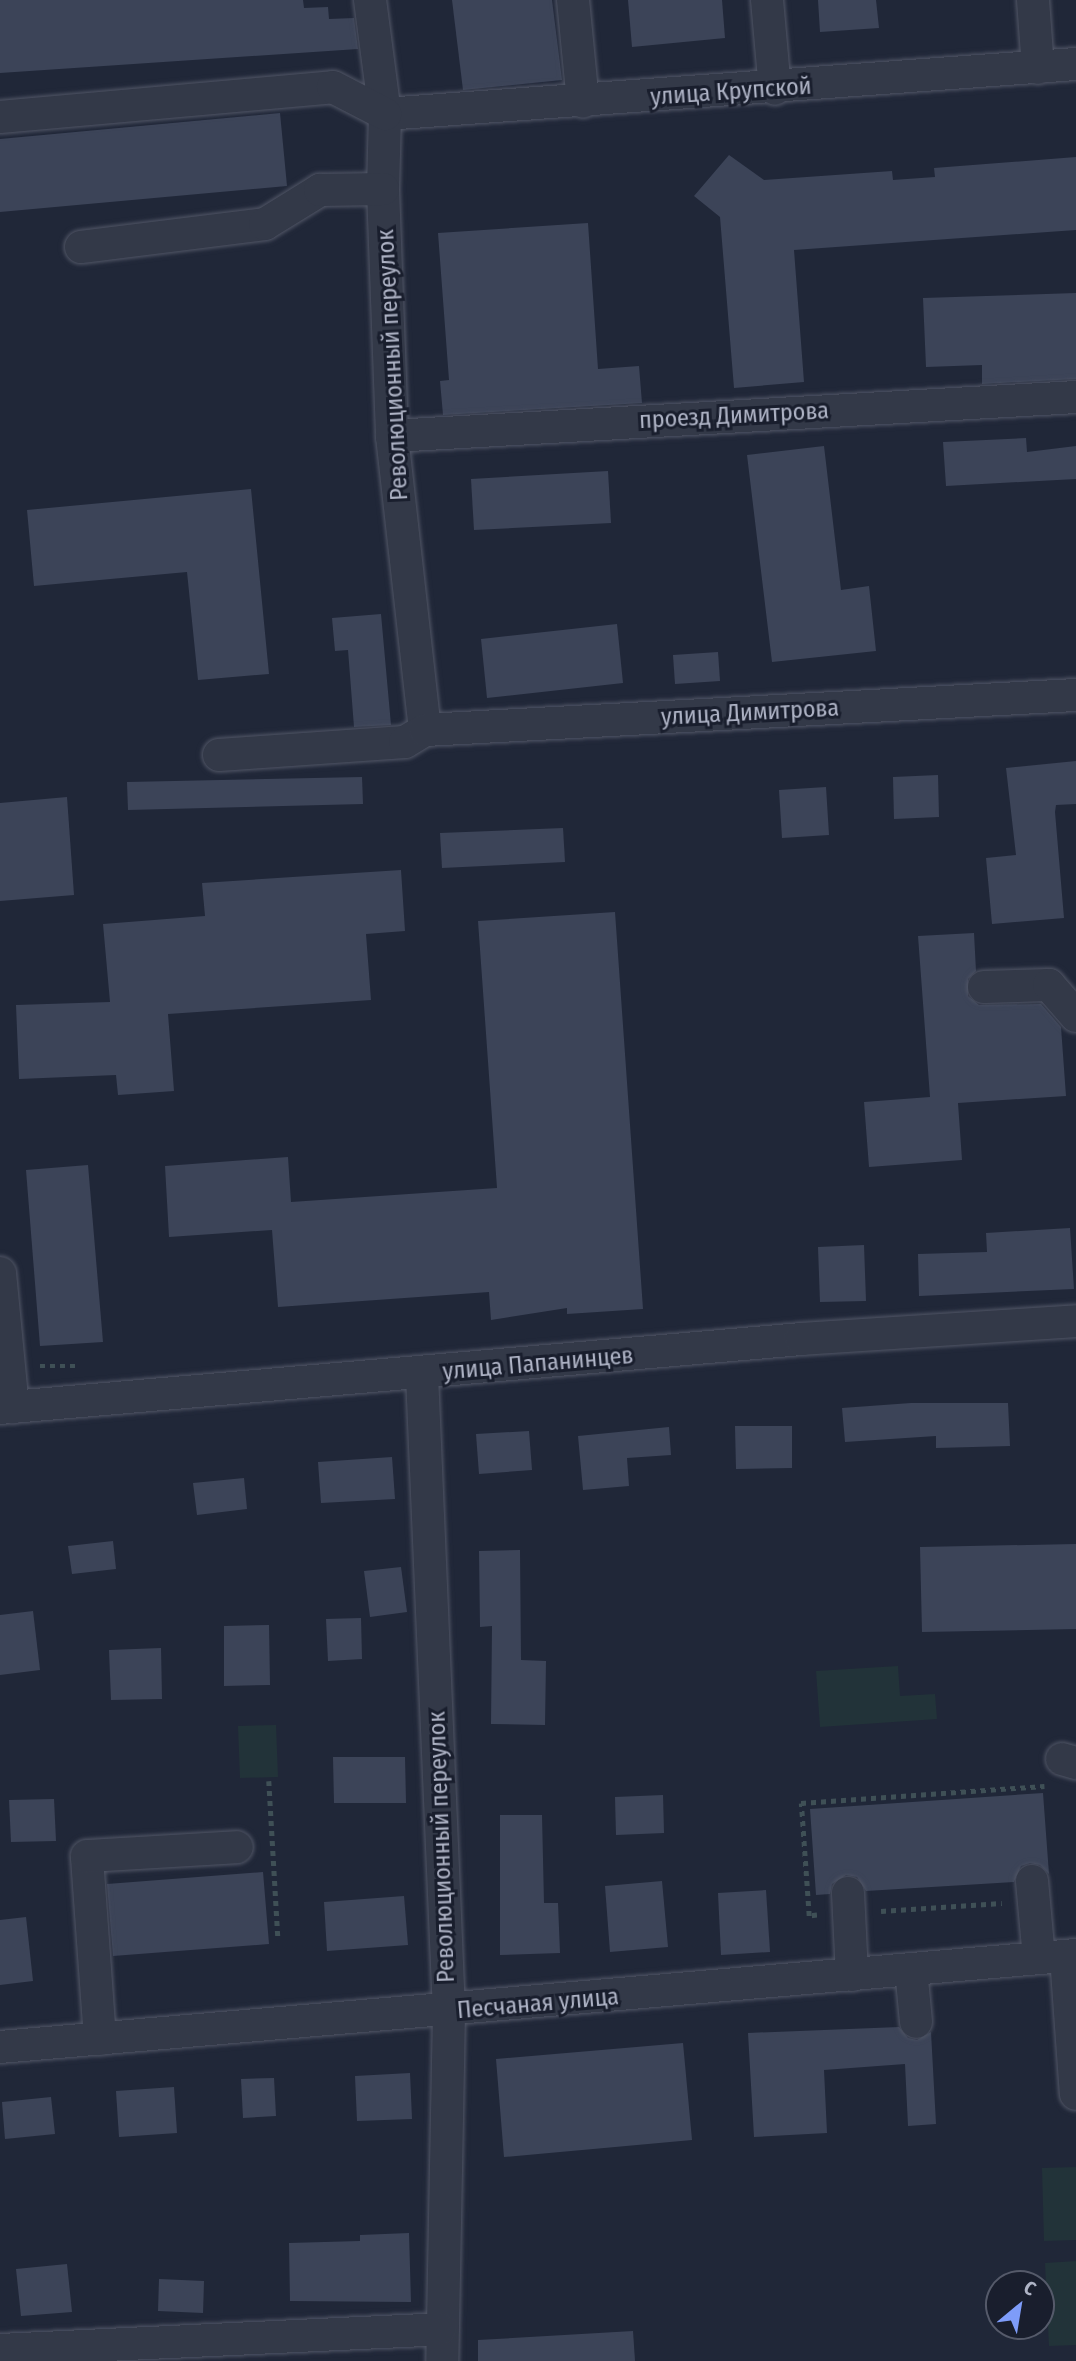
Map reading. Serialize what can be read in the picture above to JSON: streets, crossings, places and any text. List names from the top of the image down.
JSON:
{
  "streets": {
    "street": [
      "улица Крупской",
      "Революционный переулок",
      "проезд Димитрова",
      "улица Димитрова",
      "улица Папанинцев",
      "Песчаная улица"
    ]
  },
  "crossings": [
    ["улица Крупской", "Революционный переулок"],
    ["Революционный переулок", "проезд Димитрова"],
    ["Революционный переулок", "улица Димитрова"],
    ["Революционный переулок", "улица Папанинцев"],
    ["Революционный переулок", "Песчаная улица"]
  ],
  "north": "top right"
}
